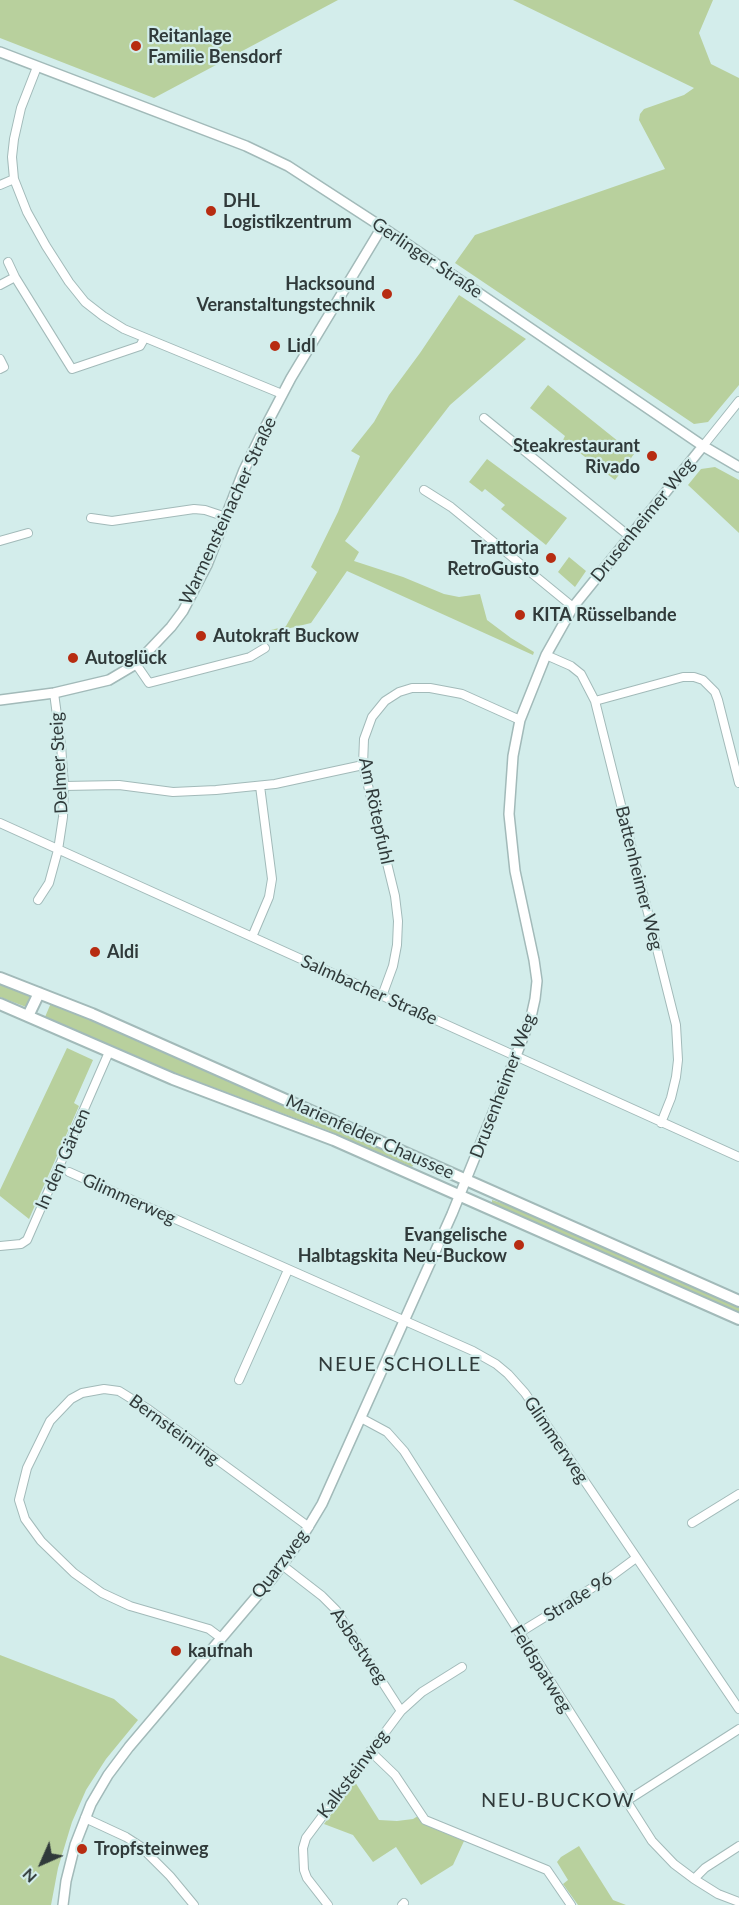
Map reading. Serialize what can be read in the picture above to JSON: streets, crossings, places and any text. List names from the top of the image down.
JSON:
{
  "streets": {
    "main road": ["Marienfelder Chaussee"],
    "street": [
      "Gerlinger Straße",
      "Warmensteinacher Straße",
      "Drusenheimer Weg",
      "Delmer Steig",
      "Am Rötepfuhl",
      "Battenheimer Weg",
      "Salmbacher Straße",
      "In den Gärten",
      "Glimmerweg",
      "Bernsteinring",
      "Quarzweg",
      "Straße 96",
      "Asbestweg",
      "Feldspatweg",
      "Kalksteinweg"
    ]
  },
  "crossings": [
    ["Gerlinger Straße", "Warmensteinacher Straße"],
    ["Gerlinger Straße", "Drusenheimer Weg"],
    ["Warmensteinacher Straße", "Delmer Steig"],
    ["Drusenheimer Weg", "Am Rötepfuhl"],
    ["Drusenheimer Weg", "Battenheimer Weg"],
    ["Drusenheimer Weg", "Salmbacher Straße"],
    ["Drusenheimer Weg", "Marienfelder Chaussee"],
    ["Drusenheimer Weg", "Quarzweg"],
    ["Delmer Steig", "Salmbacher Straße"],
    ["Am Rötepfuhl", "Salmbacher Straße"],
    ["Battenheimer Weg", "Salmbacher Straße"],
    ["Marienfelder Chaussee", "In den Gärten"],
    ["Marienfelder Chaussee", "Quarzweg"],
    ["Glimmerweg", "Quarzweg"],
    ["Glimmerweg", "Straße 96"],
    ["Bernsteinring", "Quarzweg"],
    ["Quarzweg", "Asbestweg"],
    ["Quarzweg", "Feldspatweg"],
    ["Straße 96", "Feldspatweg"],
    ["Asbestweg", "Kalksteinweg"]
  ],
  "districts": ["NEUE SCHOLLE", "NEU-BUCKOW"],
  "places": [
    "Reitanlage Familie Bensdorf",
    "DHL Logistikzentrum",
    "Hacksound Veranstaltungstechnik",
    "Lidl",
    "Steakrestaurant Rivado",
    "Trattoria RetroGusto",
    "KITA Rüsselbande",
    "Autokraft Buckow",
    "Autoglück",
    "Aldi",
    "Evangelische Halbtagskita Neu-Buckow",
    "kaufnah",
    "Tropfsteinweg"
  ],
  "north": "bottom left"
}
